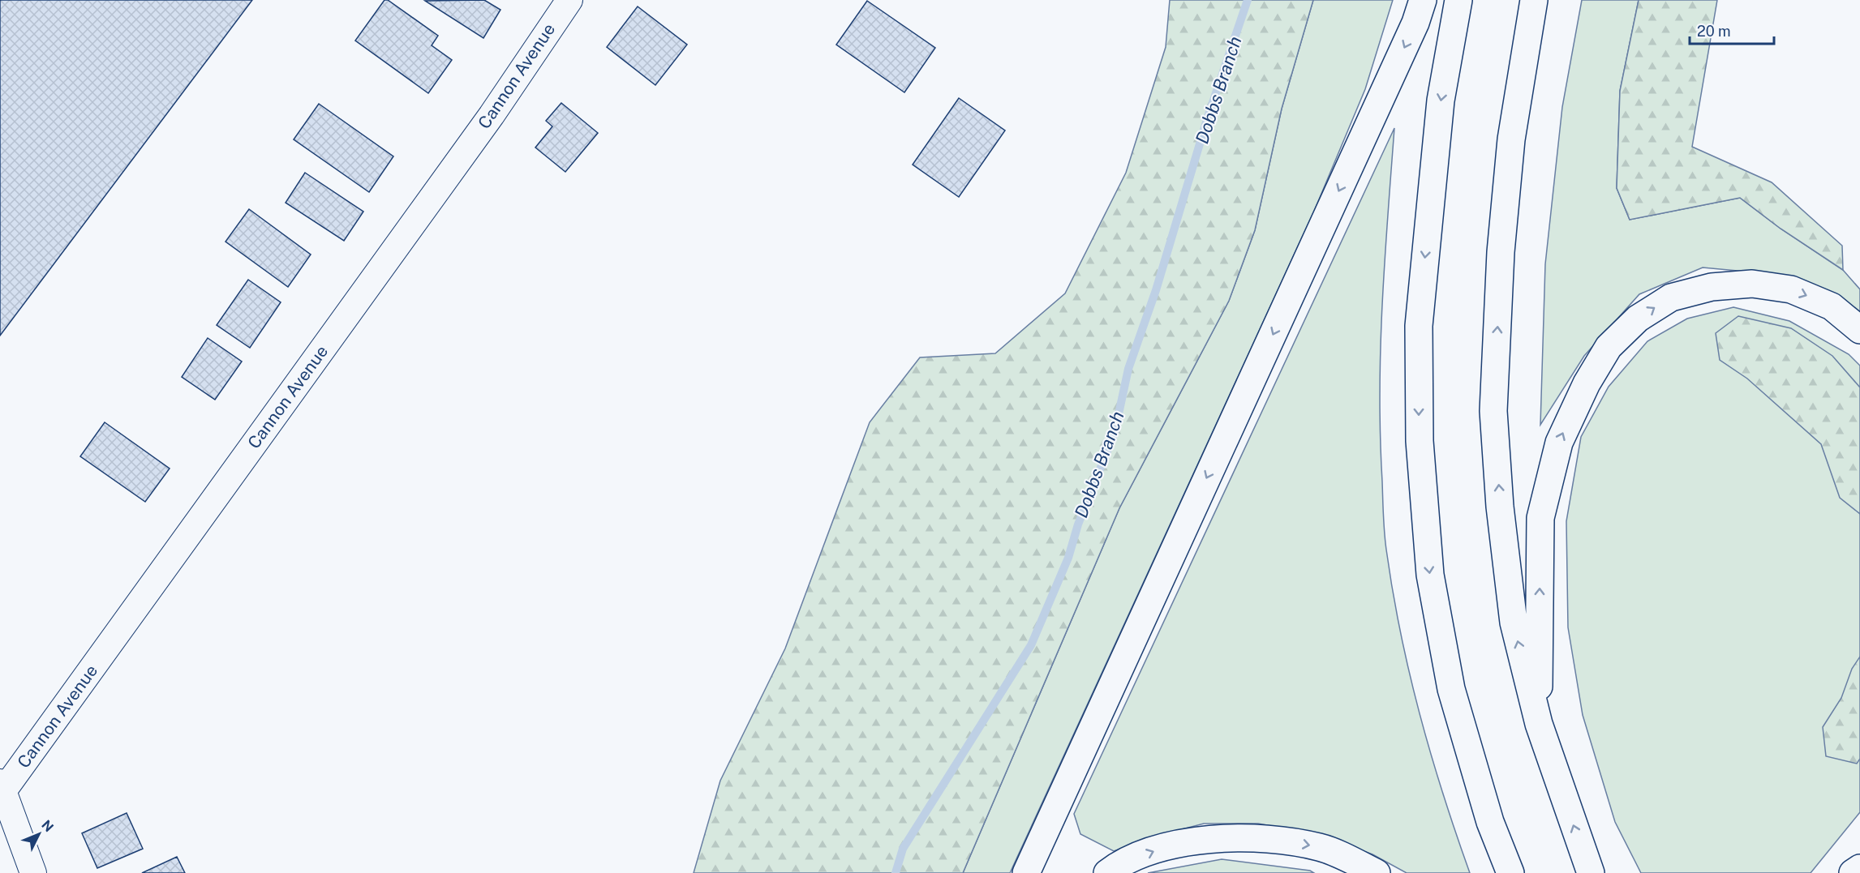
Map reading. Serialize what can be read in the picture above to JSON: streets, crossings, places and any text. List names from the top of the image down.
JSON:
{
  "streets": {
    "street": ["Cannon Avenue"]
  },
  "water": ["Dobbs Branch"],
  "scale_bar": "20 m",
  "north": "top right"
}
